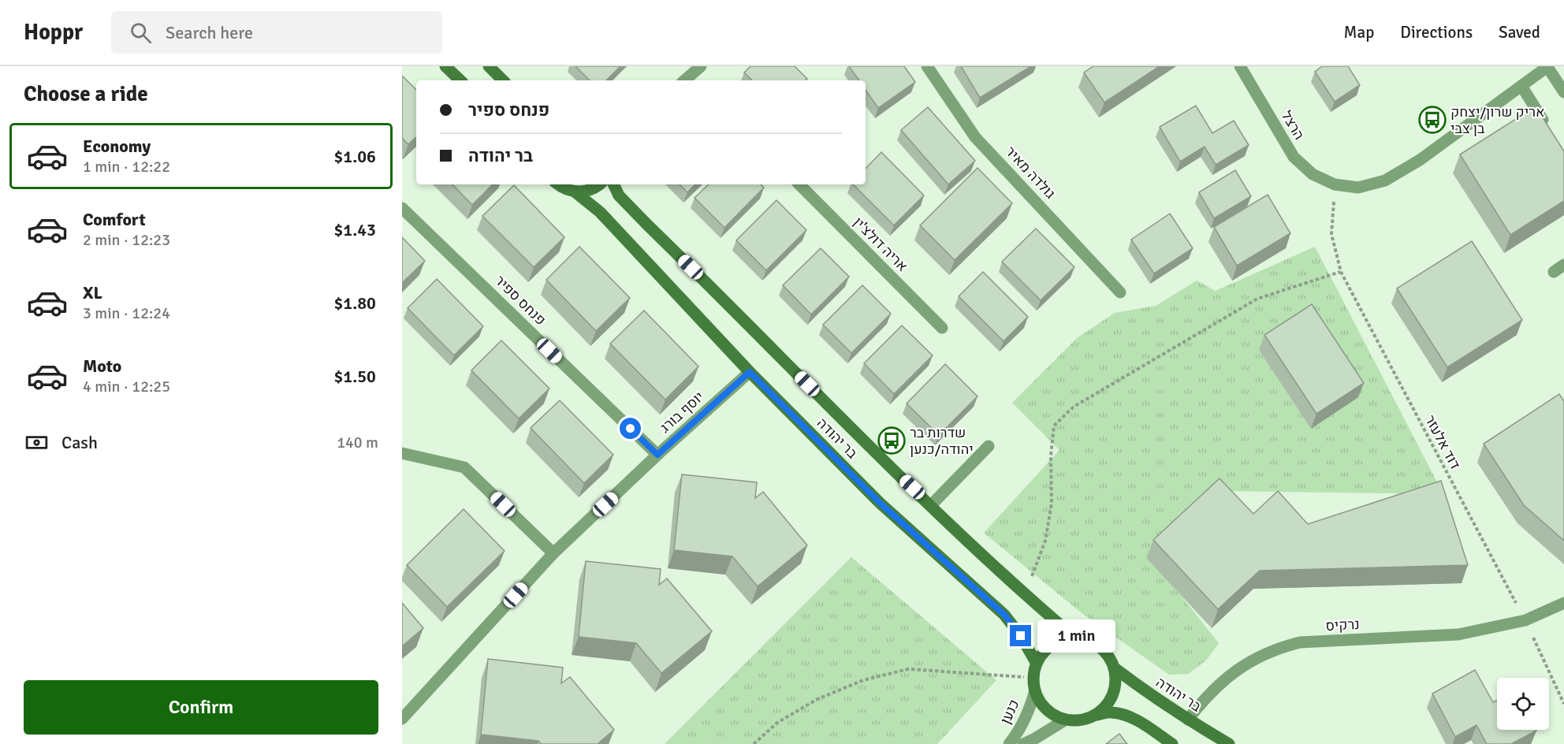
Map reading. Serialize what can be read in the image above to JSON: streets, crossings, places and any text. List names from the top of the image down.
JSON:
{
  "streets": {
    "street": [
      "הרצל",
      "גולדה מאיר",
      "אריה דולצ'ין",
      "פנחס ספיר",
      "יוסף בורג",
      "בר יהודה",
      "נרקיס",
      "כנען"
    ],
    "path": ["דוד אלעזר"]
  },
  "crossings": [
    ["הרצל", "דוד אלעזר"],
    ["פנחס ספיר", "יוסף בורג"],
    ["יוסף בורג", "בר יהודה"],
    ["בר יהודה", "נרקיס"],
    ["בר יהודה", "כנען"],
    ["דוד אלעזר", "נרקיס"]
  ],
  "places": {
    "bus stop": ["אריק שרון/יצחק בן צבי", "שדרות בר יהודה/כנען"]
  },
  "page": {
    "header": "Hoppr",
    "search": "Search here",
    "nav": ["Map", "Directions", "Saved"],
    "heading": "Choose a ride",
    "banner": ["פנחס ספיר", "בר יהודה"],
    "list": [
      {
        "name": "Economy",
        "note": "1 min · 12:22",
        "value": "$1.06"
      },
      {
        "name": "Comfort",
        "note": "2 min · 12:23",
        "value": "$1.43"
      },
      {
        "name": "XL",
        "note": "3 min · 12:24",
        "value": "$1.80"
      },
      {
        "name": "Moto",
        "note": "4 min · 12:25",
        "value": "$1.50"
      }
    ],
    "pay": ["Cash", "140 m"],
    "bubble": "1 min",
    "buttons": "Confirm"
  }
}
